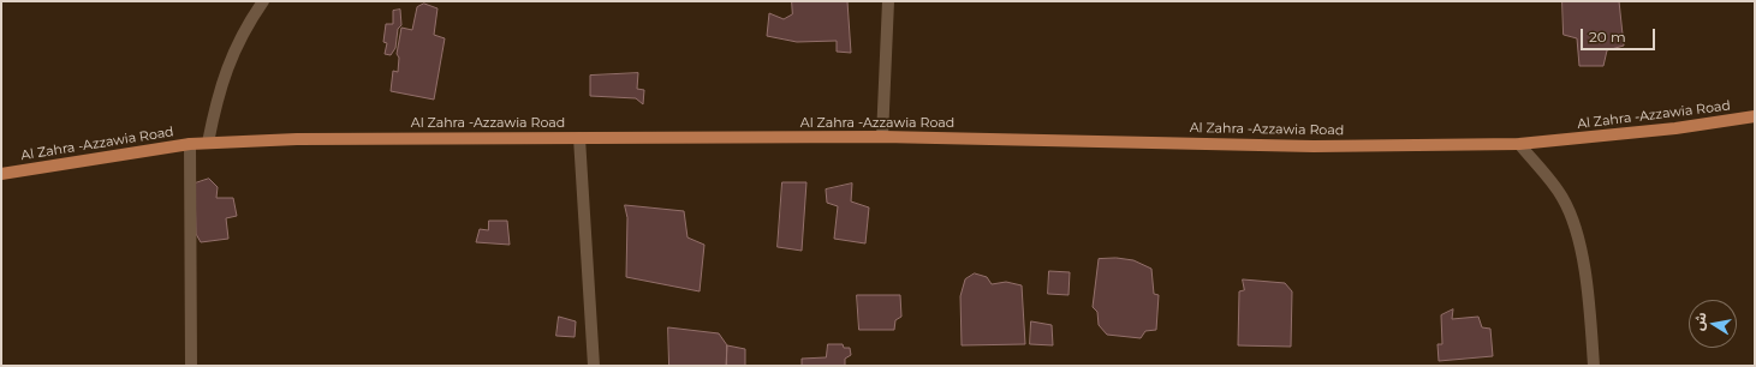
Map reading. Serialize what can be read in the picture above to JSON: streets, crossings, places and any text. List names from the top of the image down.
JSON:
{
  "streets": {
    "main road": ["Al Zahra -Azzawia Road"]
  },
  "scale_bar": "20 m",
  "north": "left"
}
